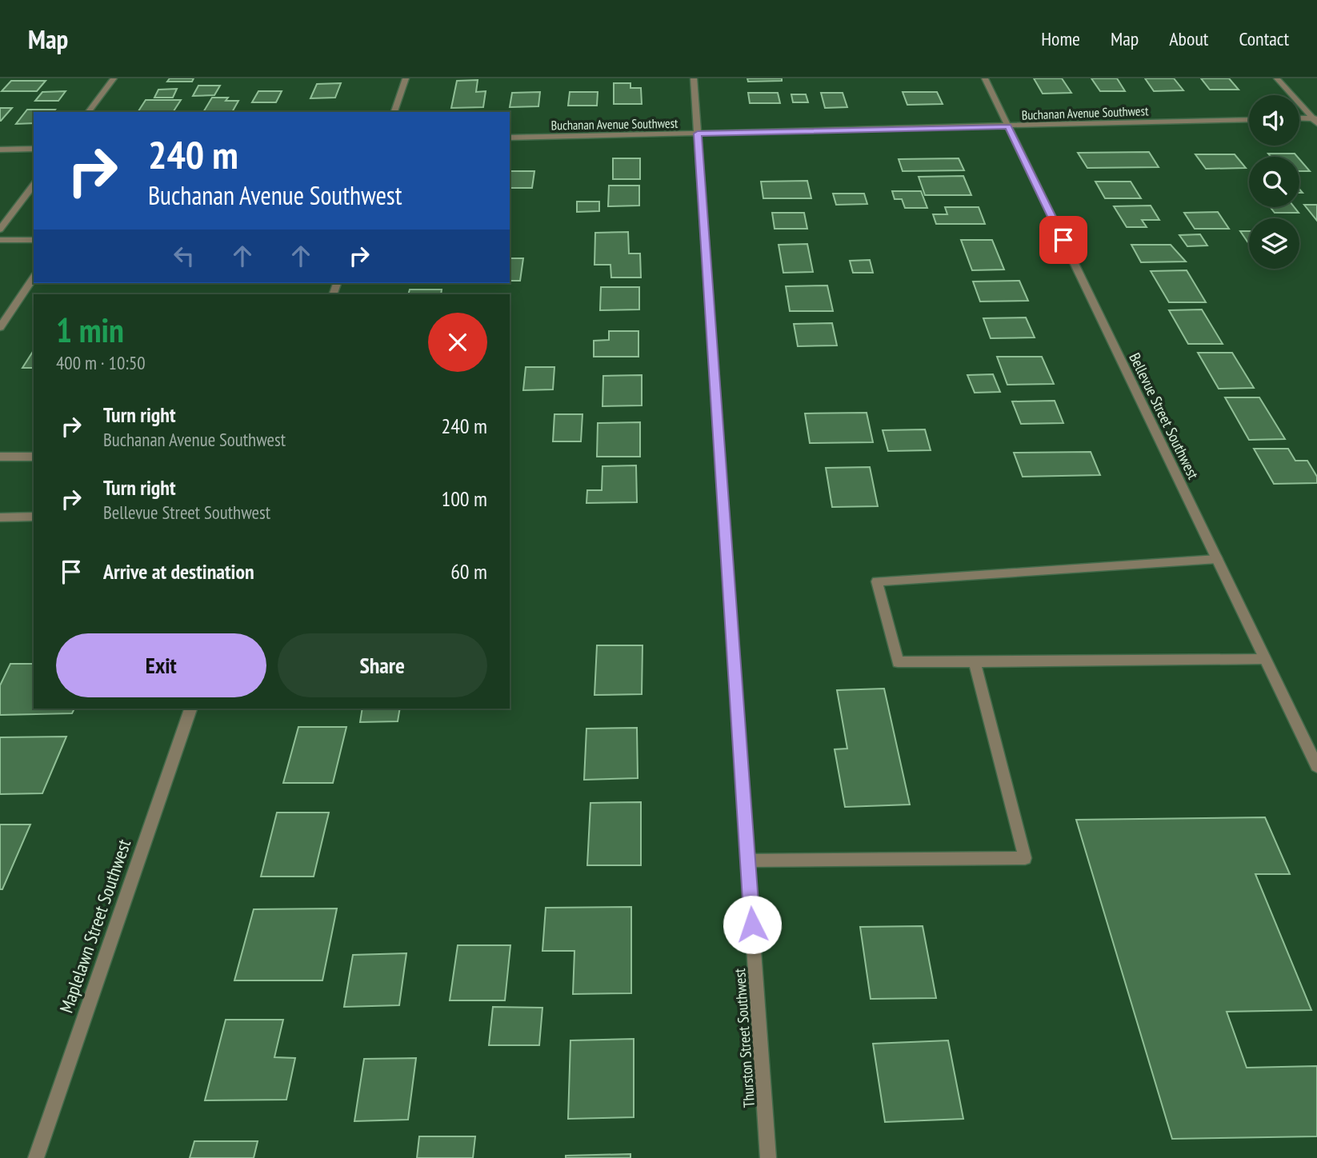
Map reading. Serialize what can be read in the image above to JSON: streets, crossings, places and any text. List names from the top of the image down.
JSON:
{
  "streets": {
    "street": [
      "Buchanan Avenue Southwest",
      "Bellevue Street Southwest",
      "Maplelawn Street Southwest",
      "Thurston Street Southwest"
    ]
  },
  "crossings": [
    ["Buchanan Avenue Southwest", "Bellevue Street Southwest"],
    ["Buchanan Avenue Southwest", "Thurston Street Southwest"]
  ],
  "page": {
    "header": "Map",
    "nav": [
      "Home",
      "Map",
      "About",
      "Contact"
    ],
    "turn": ["240 m", "Buchanan Avenue Southwest"],
    "heading": ["1 min", "400 m · 10:50"],
    "list": [
      {
        "name": "Turn right",
        "note": "Buchanan Avenue Southwest",
        "value": "240 m"
      },
      {
        "name": "Turn right",
        "note": "Bellevue Street Southwest",
        "value": "100 m"
      },
      {
        "name": "Arrive at destination",
        "value": "60 m"
      }
    ],
    "buttons": ["Exit", "Share"]
  }
}
